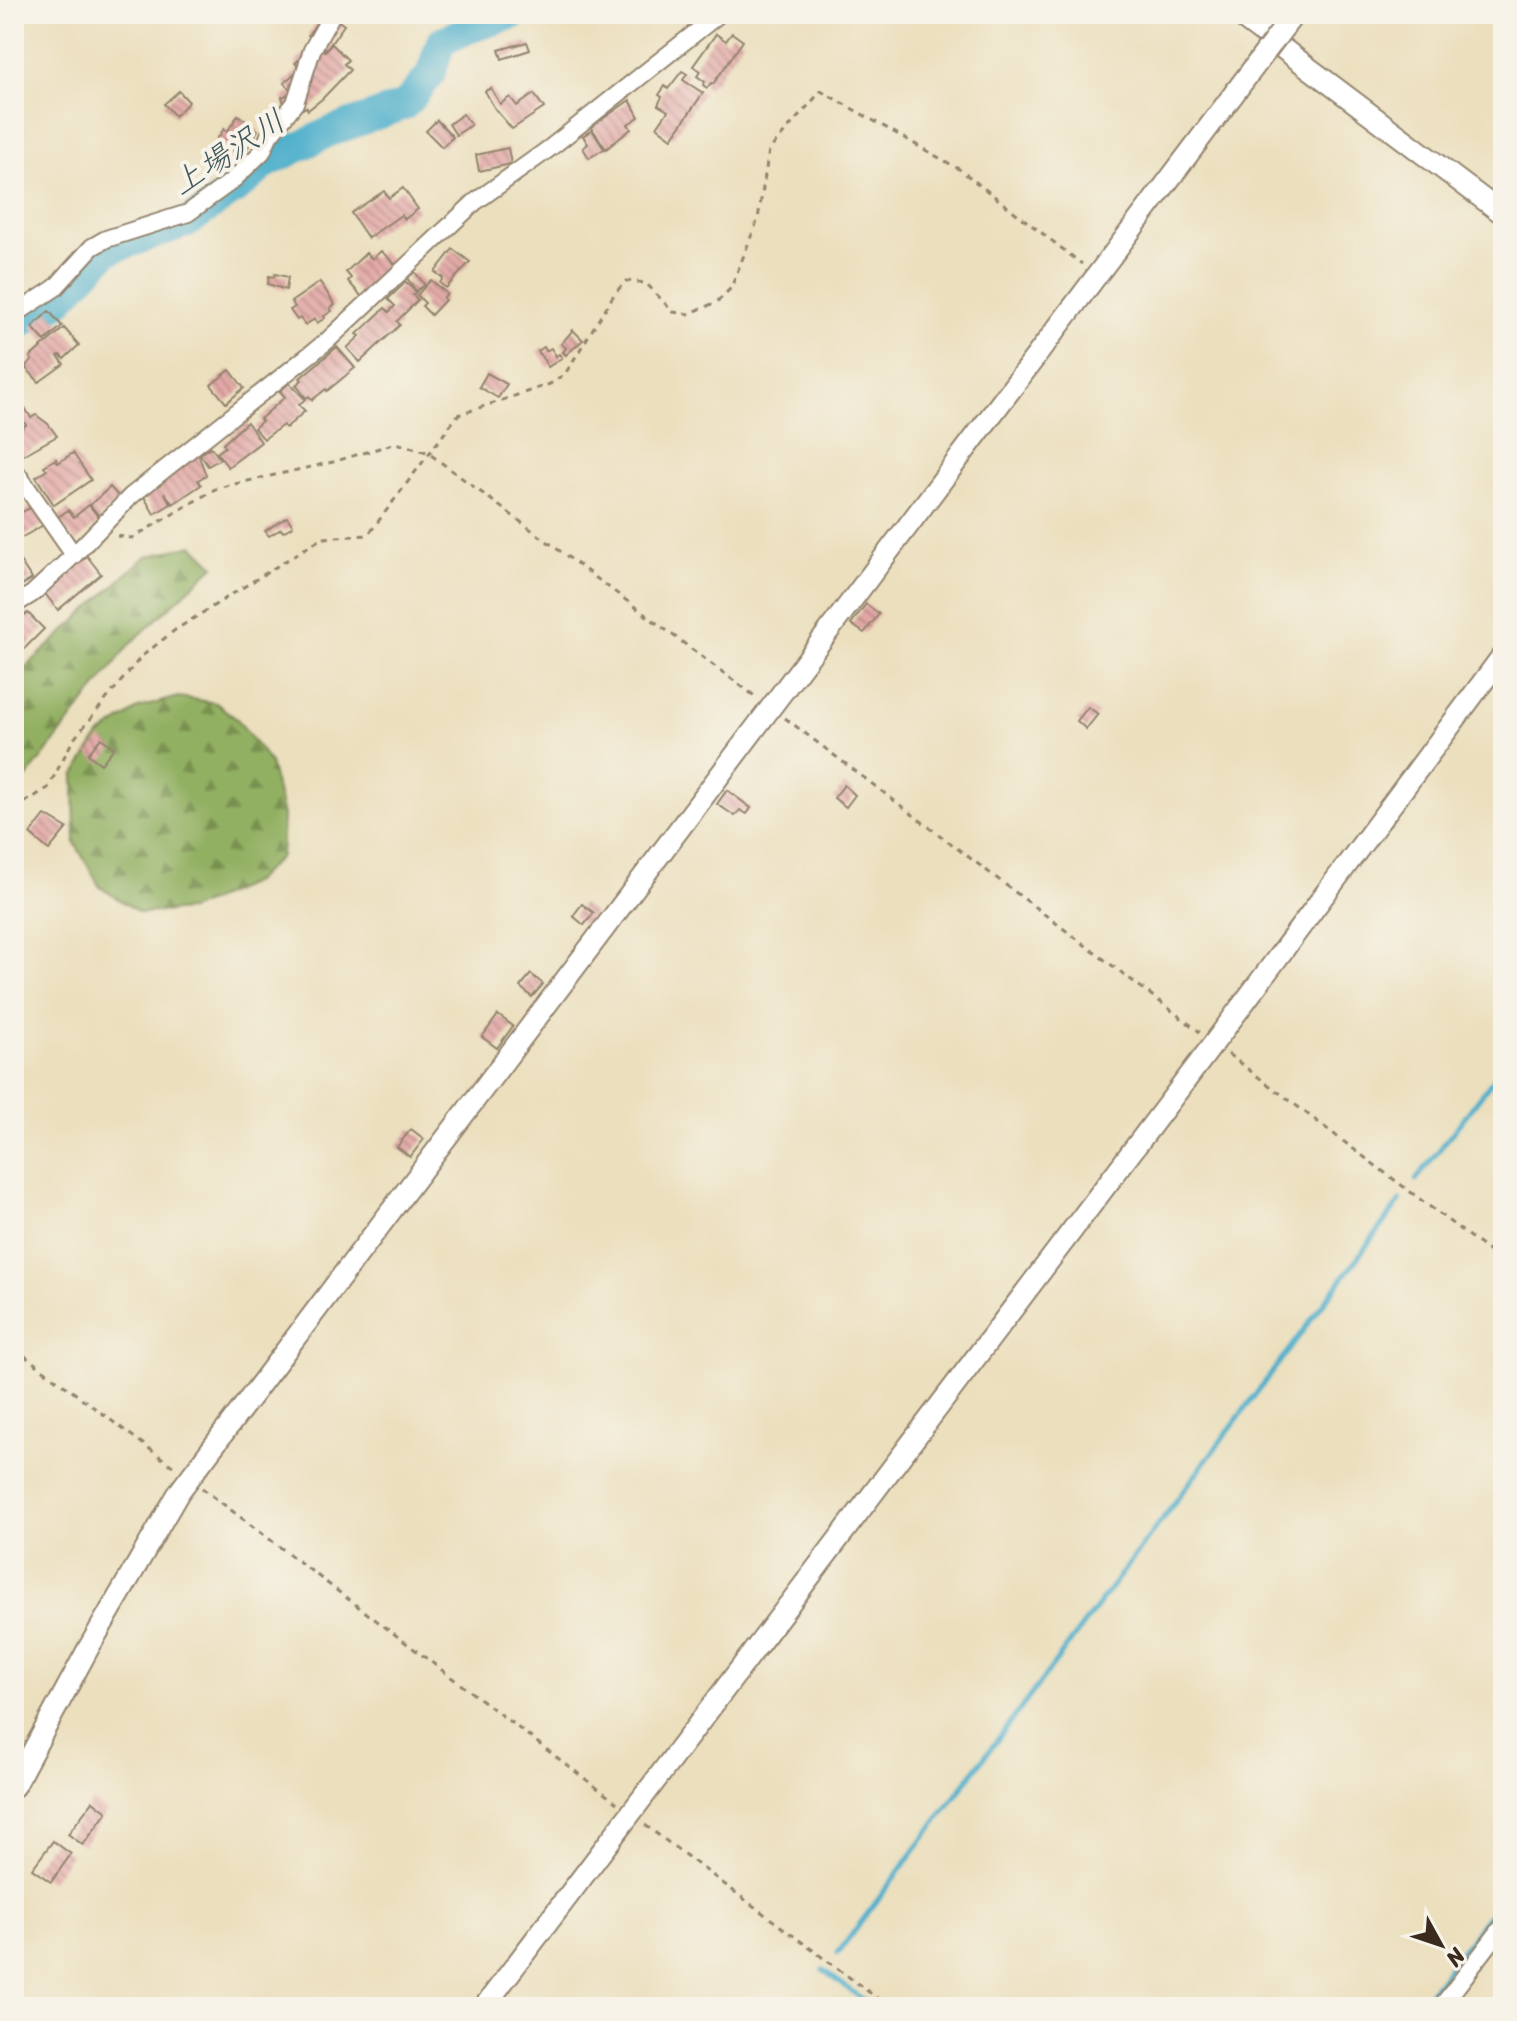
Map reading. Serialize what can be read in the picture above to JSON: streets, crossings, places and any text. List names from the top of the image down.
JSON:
{
  "water": ["上場沢川"],
  "north": "bottom right"
}
